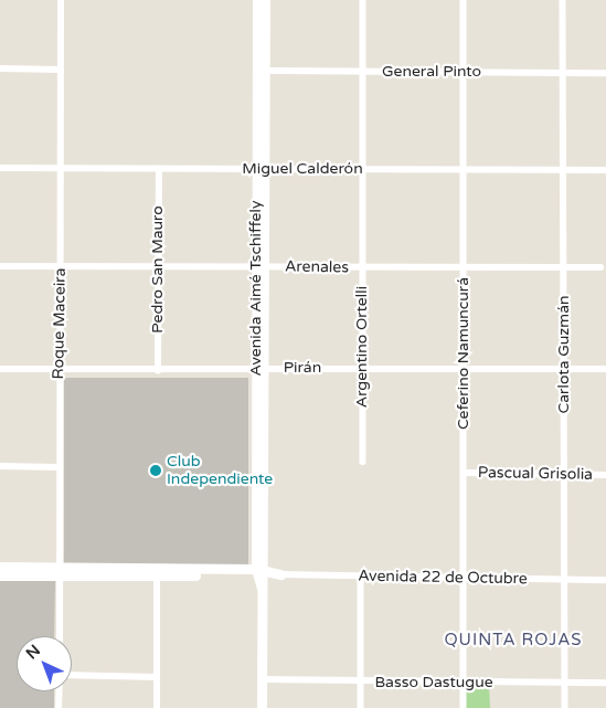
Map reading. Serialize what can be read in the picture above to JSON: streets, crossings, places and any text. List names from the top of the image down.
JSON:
{
  "streets": {
    "main road": ["Avenida Aimé Tschiffely", "Avenida 22 de Octubre"],
    "street": [
      "General Pinto",
      "Miguel Calderón",
      "Arenales",
      "Pedro San Mauro",
      "Roque Maceira",
      "Argentino Ortelli",
      "Ceferino Namuncurá",
      "Carlota Guzmán",
      "Pirán",
      "Pascual Grisolia",
      "Basso Dastugue"
    ]
  },
  "crossings": [
    ["General Pinto", "Avenida Aimé Tschiffely"],
    ["General Pinto", "Argentino Ortelli"],
    ["General Pinto", "Ceferino Namuncurá"],
    ["General Pinto", "Carlota Guzmán"],
    ["Miguel Calderón", "Pedro San Mauro"],
    ["Miguel Calderón", "Avenida Aimé Tschiffely"],
    ["Miguel Calderón", "Roque Maceira"],
    ["Miguel Calderón", "Argentino Ortelli"],
    ["Miguel Calderón", "Ceferino Namuncurá"],
    ["Miguel Calderón", "Carlota Guzmán"],
    ["Arenales", "Pedro San Mauro"],
    ["Arenales", "Avenida Aimé Tschiffely"],
    ["Arenales", "Roque Maceira"],
    ["Arenales", "Argentino Ortelli"],
    ["Arenales", "Ceferino Namuncurá"],
    ["Arenales", "Carlota Guzmán"],
    ["Pedro San Mauro", "Pirán"],
    ["Avenida Aimé Tschiffely", "Pirán"],
    ["Avenida Aimé Tschiffely", "Avenida 22 de Octubre"],
    ["Avenida Aimé Tschiffely", "Basso Dastugue"],
    ["Roque Maceira", "Pirán"],
    ["Roque Maceira", "Avenida 22 de Octubre"],
    ["Argentino Ortelli", "Pirán"],
    ["Ceferino Namuncurá", "Pirán"],
    ["Ceferino Namuncurá", "Pascual Grisolia"],
    ["Ceferino Namuncurá", "Avenida 22 de Octubre"],
    ["Ceferino Namuncurá", "Basso Dastugue"],
    ["Carlota Guzmán", "Pirán"],
    ["Carlota Guzmán", "Pascual Grisolia"],
    ["Carlota Guzmán", "Avenida 22 de Octubre"],
    ["Carlota Guzmán", "Basso Dastugue"]
  ],
  "districts": ["QUINTA ROJAS"],
  "places": ["Club Independiente"],
  "north": "top left"
}
